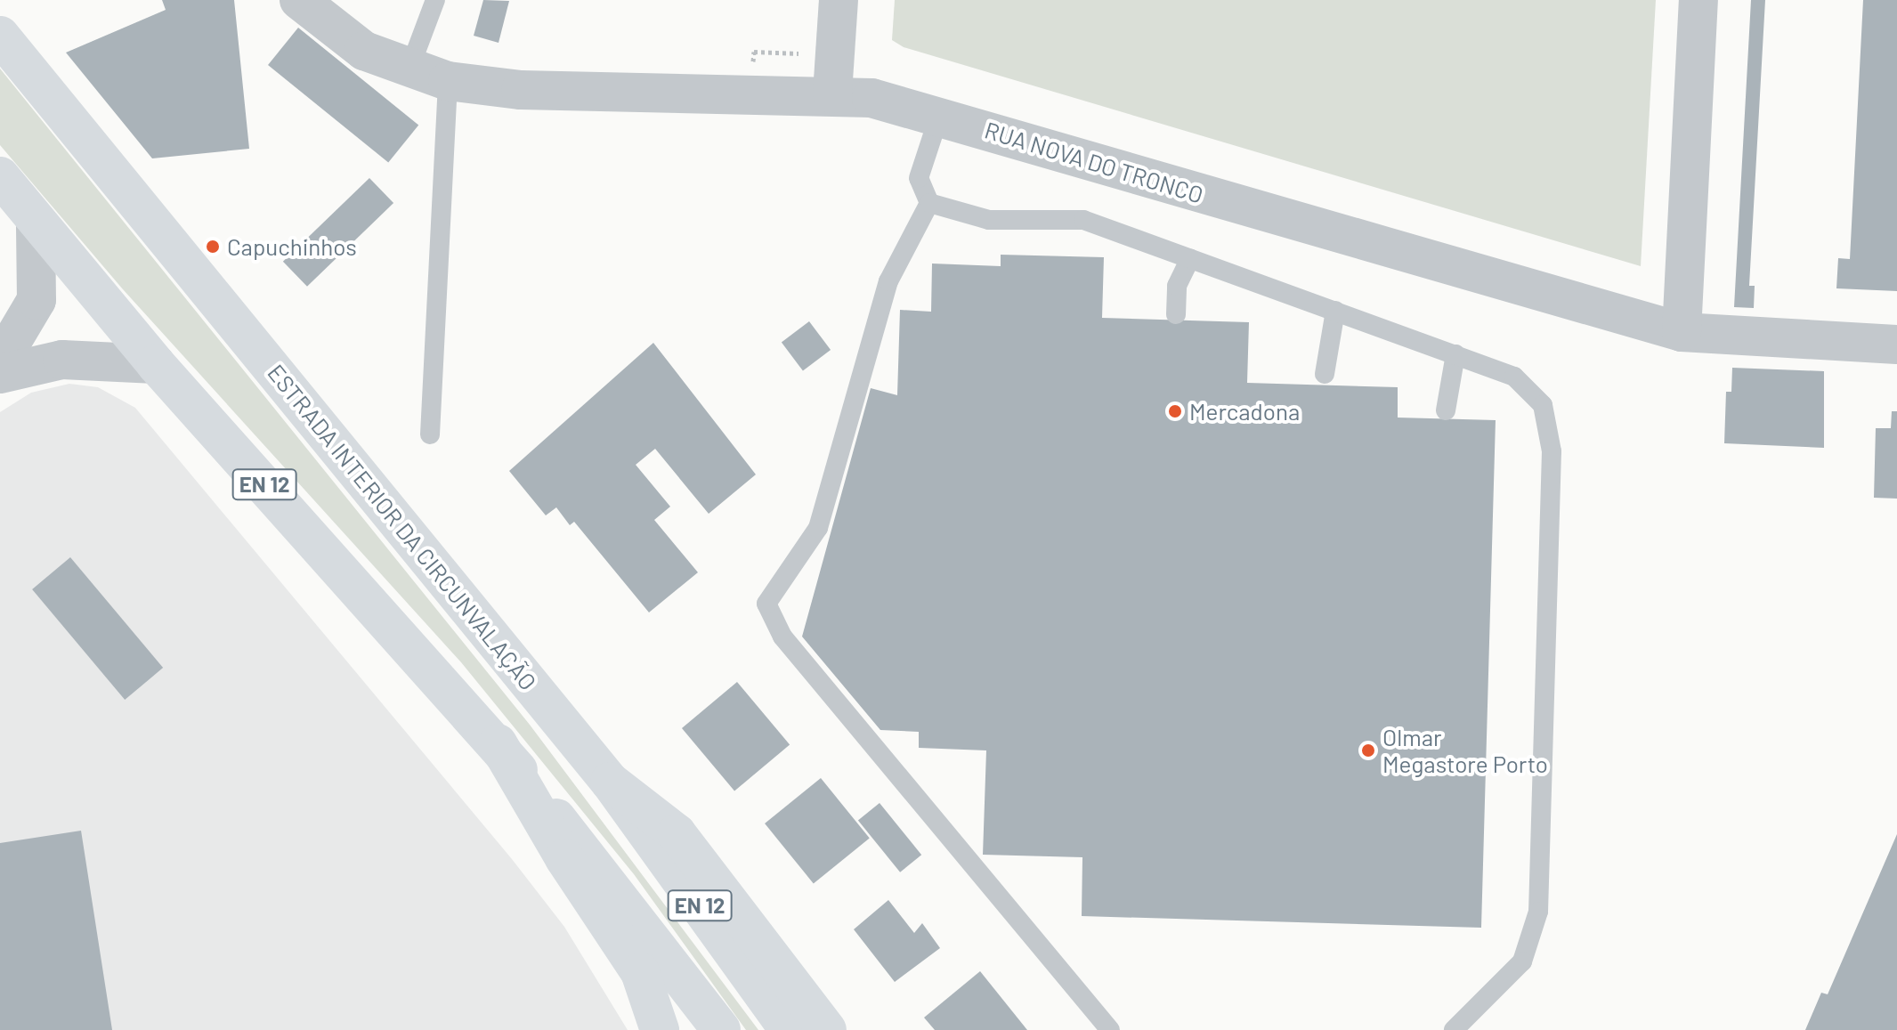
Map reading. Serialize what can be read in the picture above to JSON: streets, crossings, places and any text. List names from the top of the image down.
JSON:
{
  "streets": {
    "main road": ["EN 12", "ESTRADA INTERIOR DA CIRCUNVALAÇÃO"],
    "street": ["RUA NOVA DO TRONCO"]
  },
  "places": ["Capuchinhos", "Mercadona", "Olmar Megastore Porto"]
}
